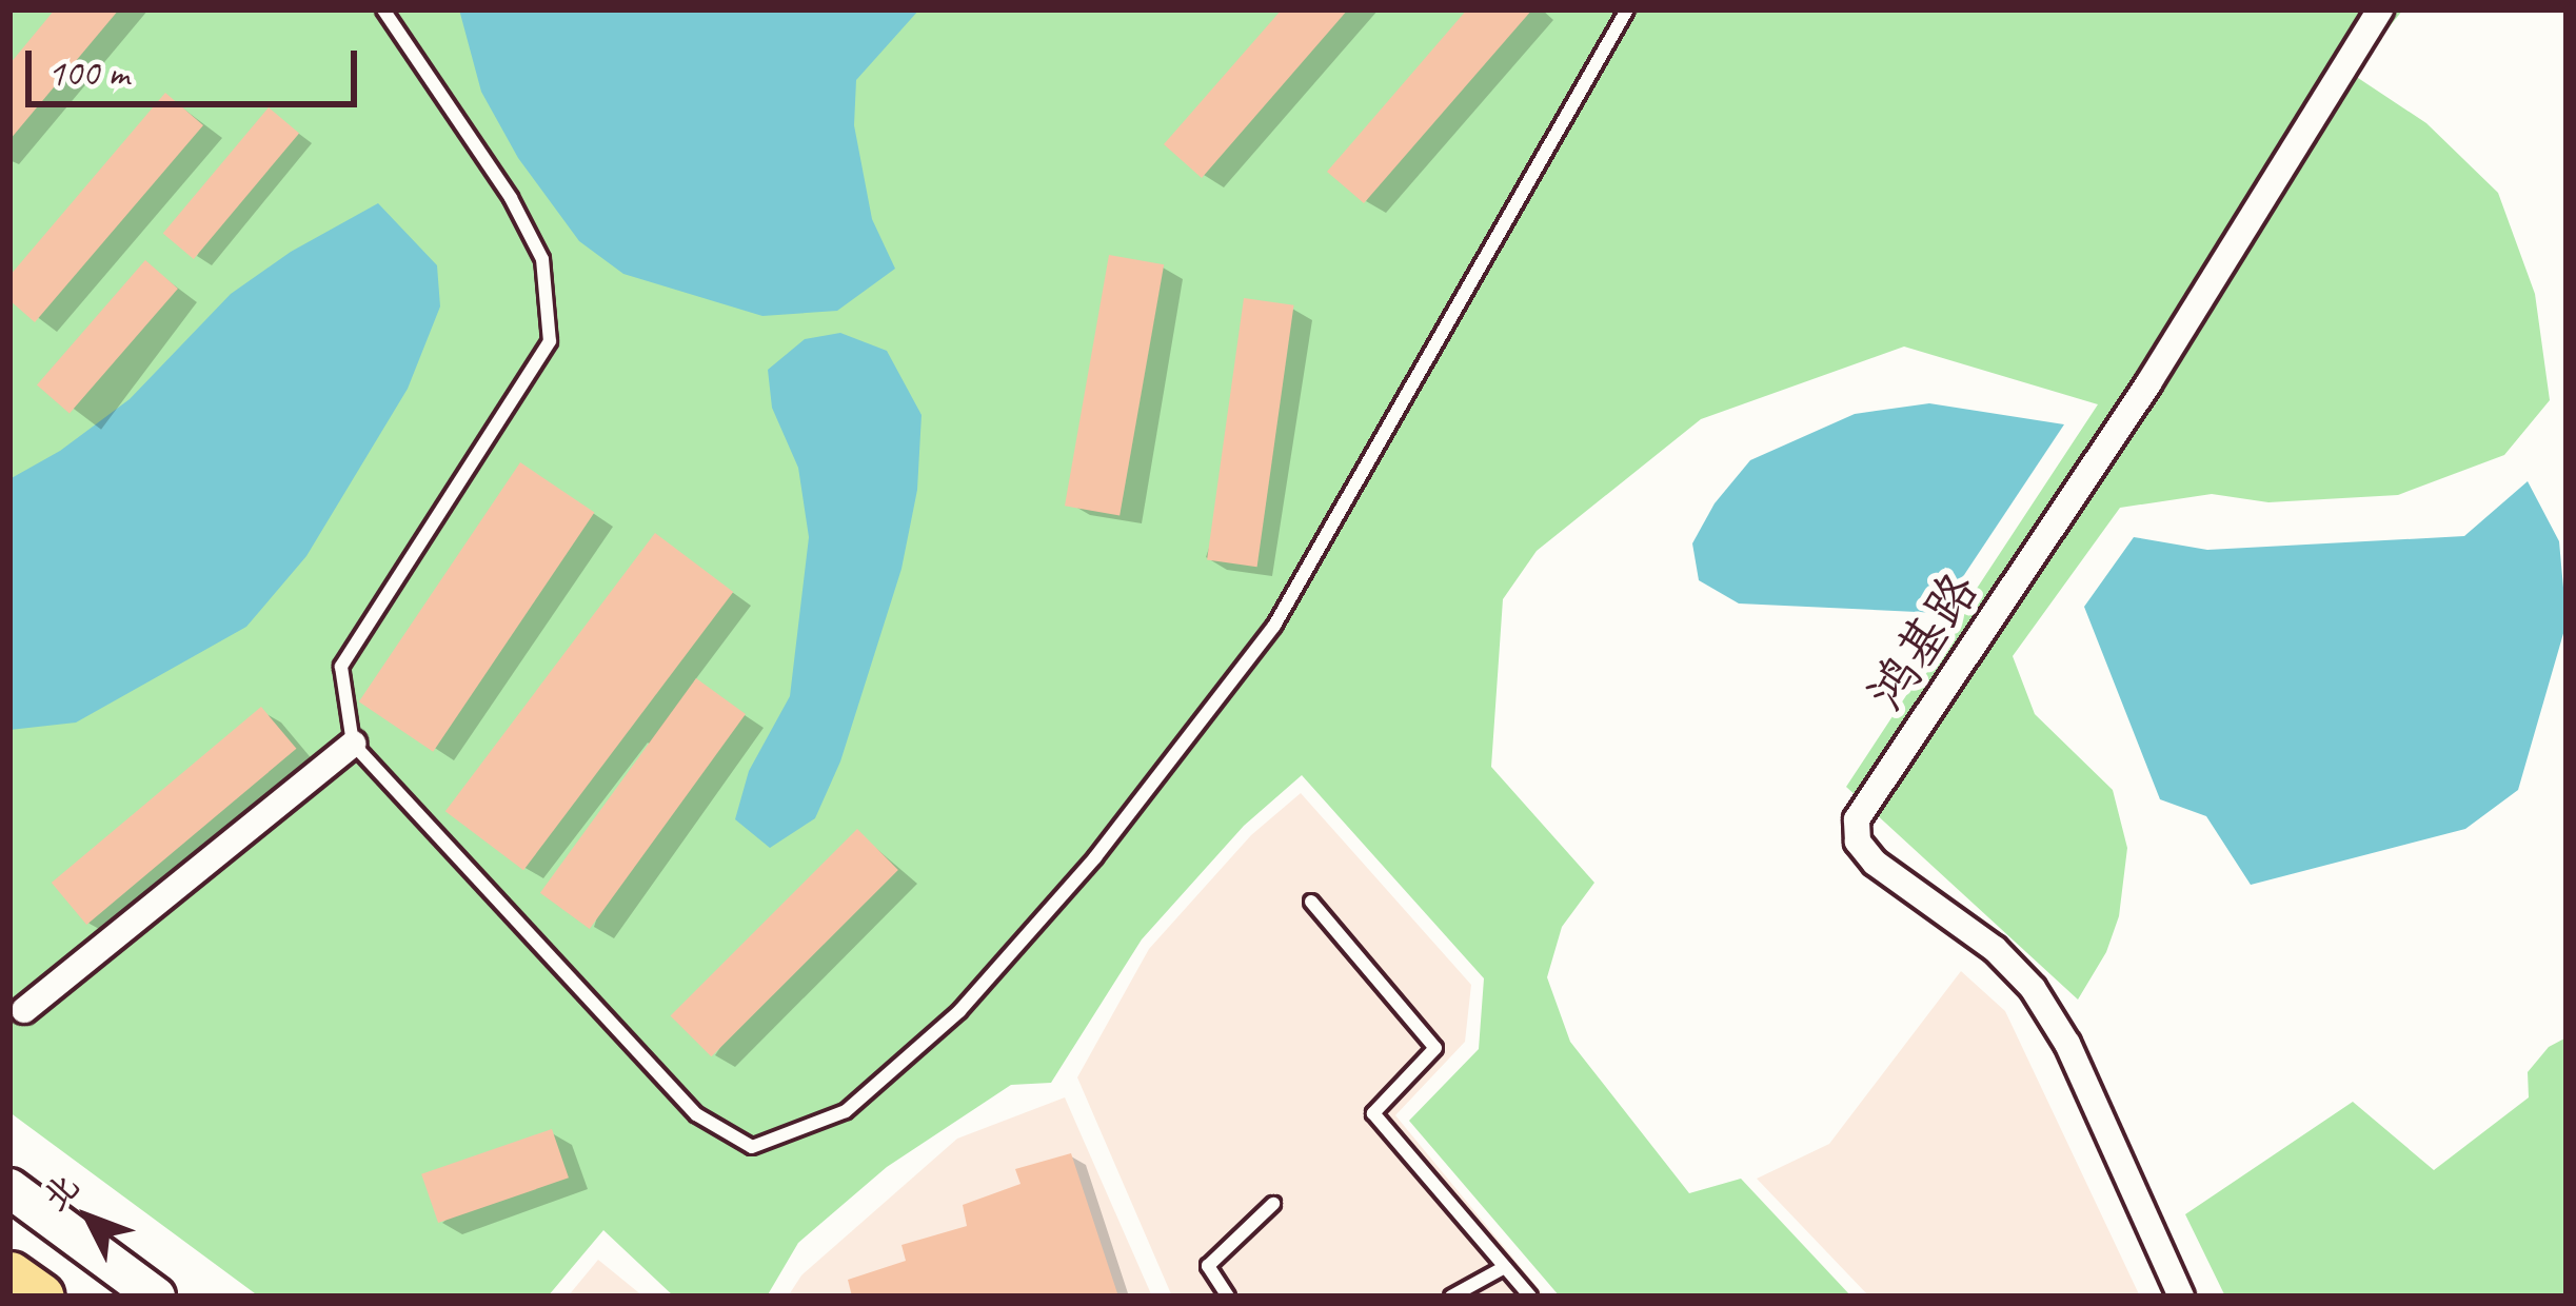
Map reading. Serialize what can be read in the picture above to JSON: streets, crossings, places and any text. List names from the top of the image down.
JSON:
{
  "streets": {
    "street": ["鸿基路"]
  },
  "scale_bar": "100 m",
  "north": "top left"
}
